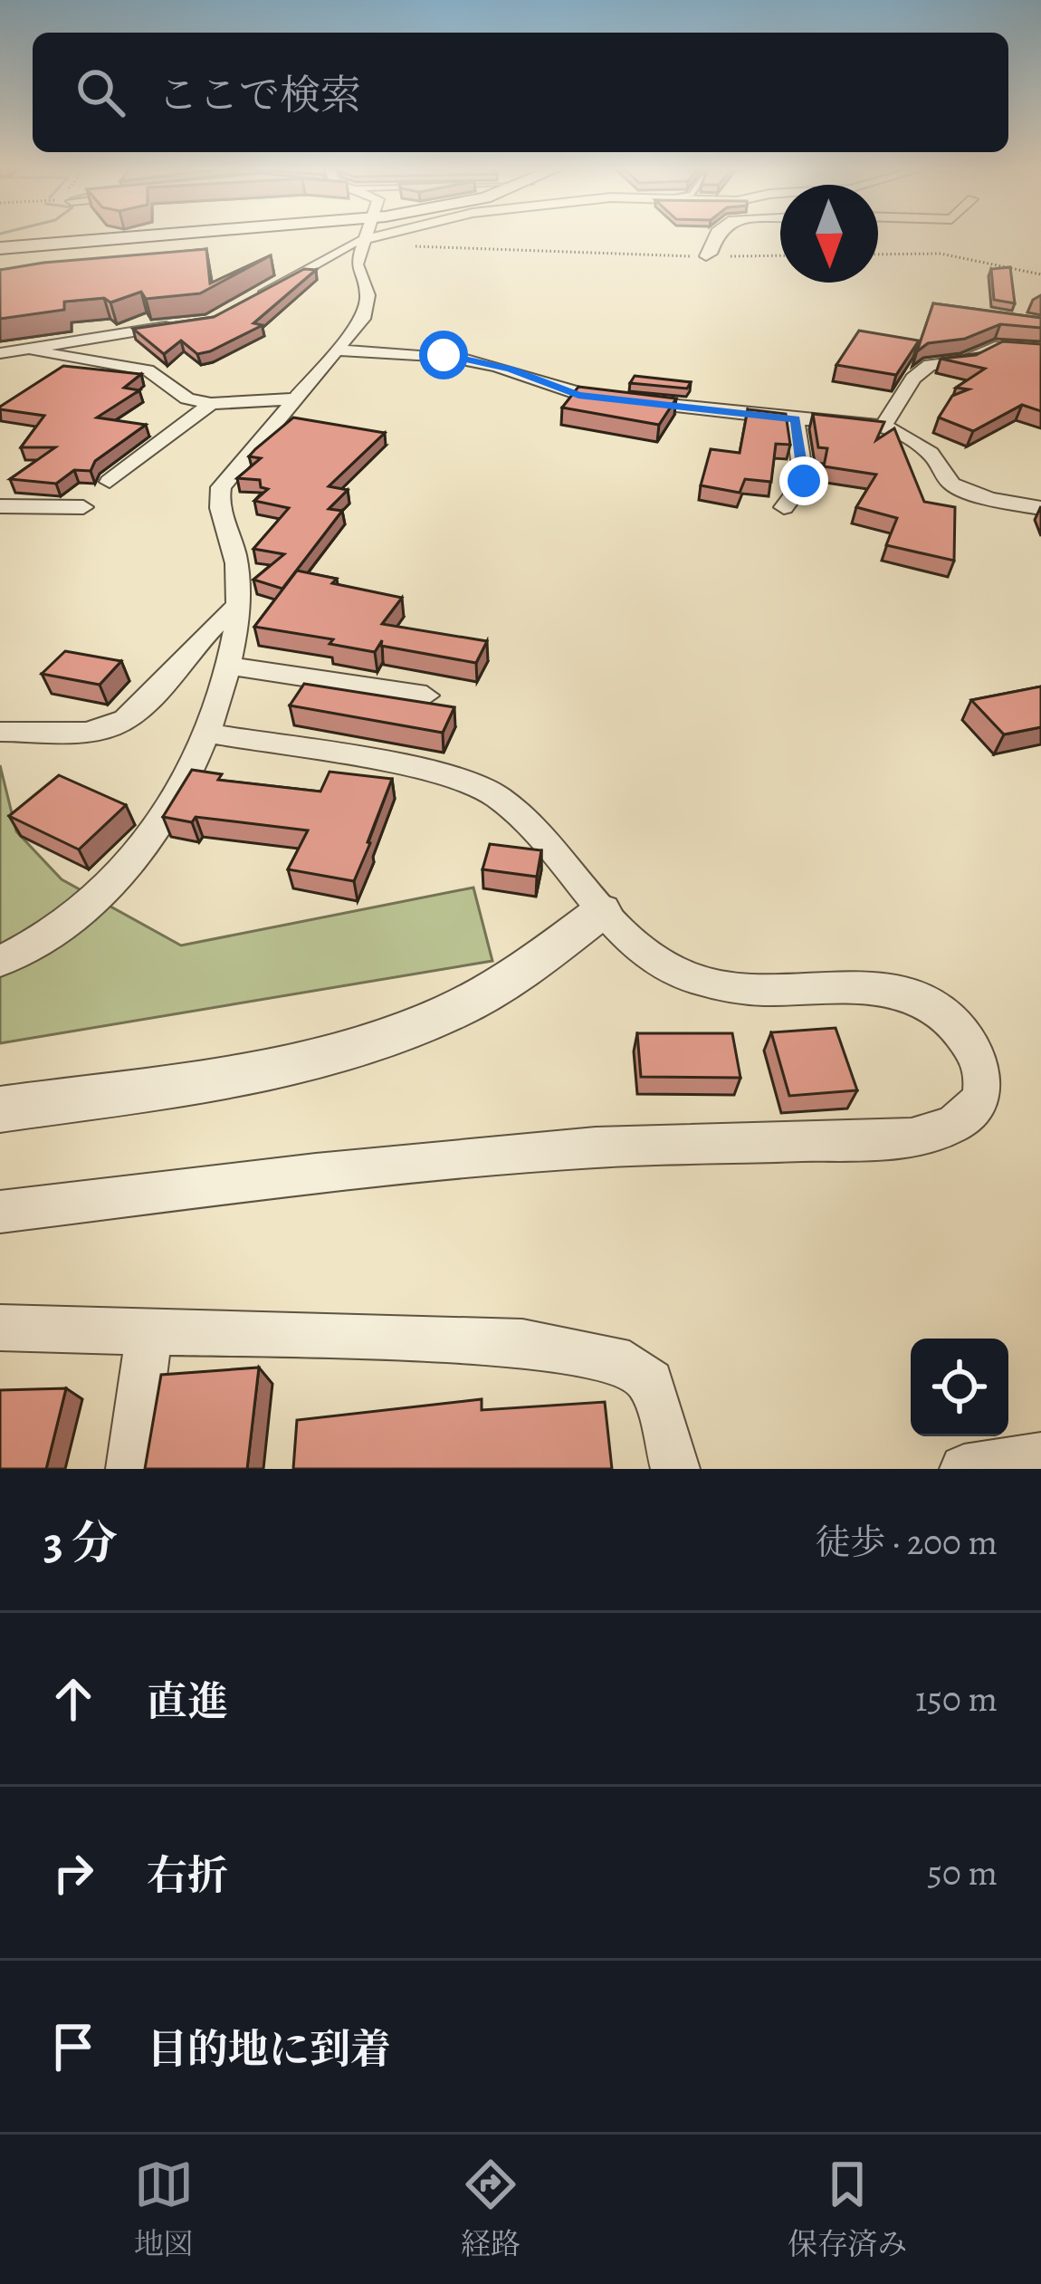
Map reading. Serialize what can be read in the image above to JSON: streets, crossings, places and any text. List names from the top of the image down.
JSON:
{
  "north": "bottom",
  "page": {
    "search": "ここで検索",
    "heading": ["3 分", "徒歩 · 200 m"],
    "list": [
      ["直進", "150 m"],
      ["右折", "50 m"],
      "目的地に到着"
    ],
    "nav": ["地図", "経路", "保存済み"]
  }
}
